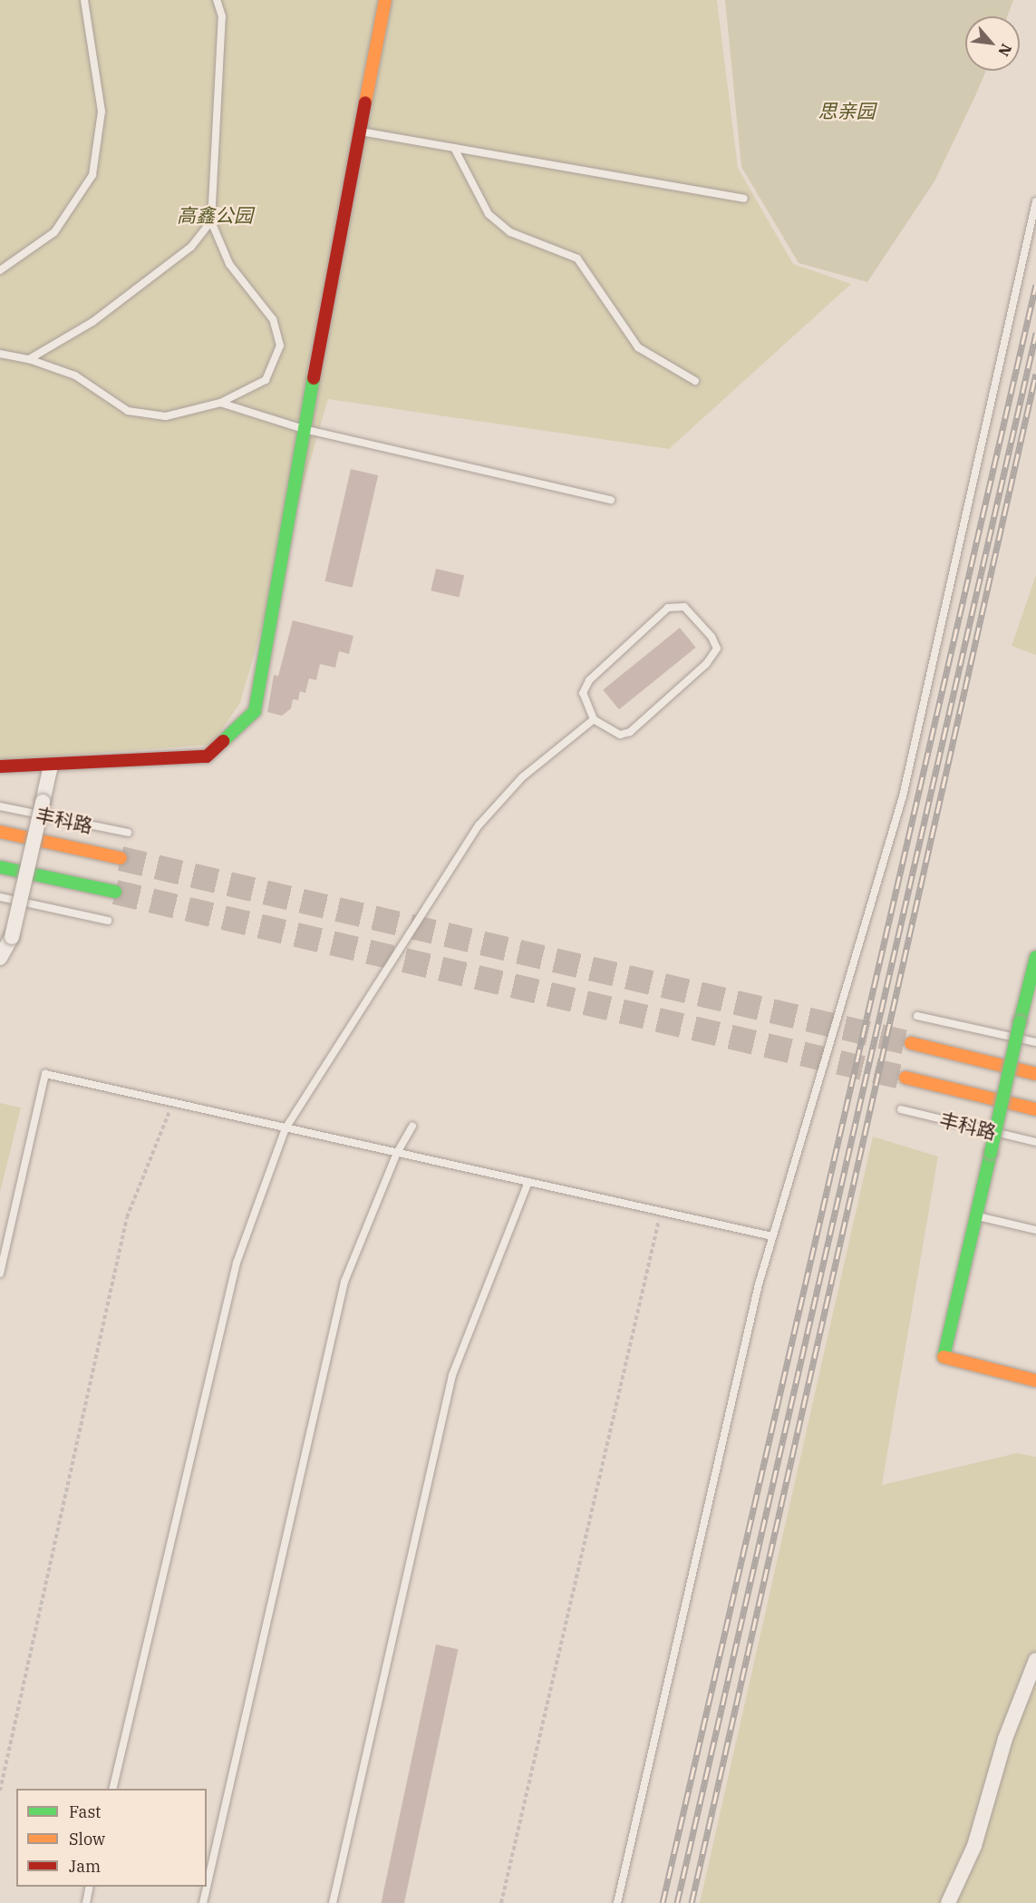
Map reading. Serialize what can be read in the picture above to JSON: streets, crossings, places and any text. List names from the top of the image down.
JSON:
{
  "streets": {
    "lane": ["丰科路"]
  },
  "parks": ["思亲园", "高鑫公园"],
  "legend": ["Fast", "Slow", "Jam"],
  "north": "bottom right"
}
